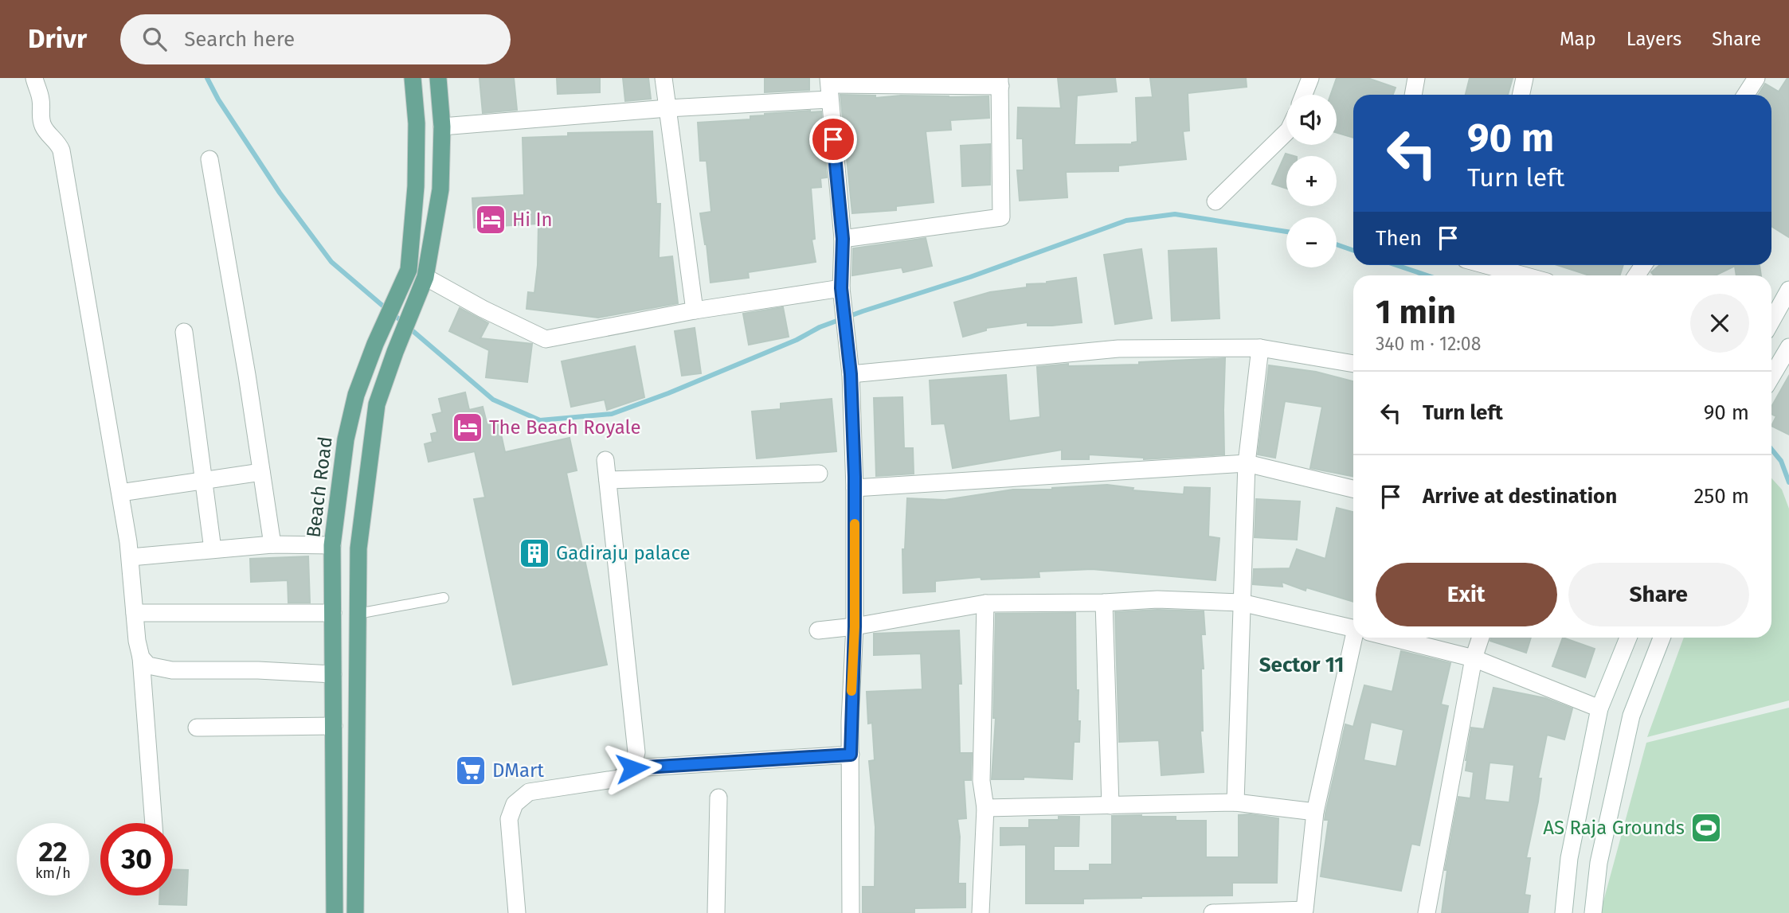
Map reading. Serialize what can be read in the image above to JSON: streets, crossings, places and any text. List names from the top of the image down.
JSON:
{
  "streets": {
    "main road": ["Beach Road"]
  },
  "districts": ["Sector 11"],
  "places": {
    "hotel": ["Hi In", "The Beach Royale"],
    "building": ["Gadiraju palace"],
    "supermarket": ["DMart"],
    "sports": ["AS Raja Grounds"]
  },
  "page": {
    "header": "Drivr",
    "search": "Search here",
    "nav": ["Map", "Layers", "Share"],
    "map_buttons": ["+", "−"],
    "turn": ["90 m", "Turn left"],
    "then": "Then",
    "heading": ["1 min", "340 m · 12:08"],
    "list": [
      {
        "name": "Turn left",
        "value": "90 m"
      },
      {
        "name": "Arrive at destination",
        "value": "250 m"
      }
    ],
    "buttons": ["Exit", "Share"],
    "speed": "22 km/h",
    "limit": "30"
  }
}
